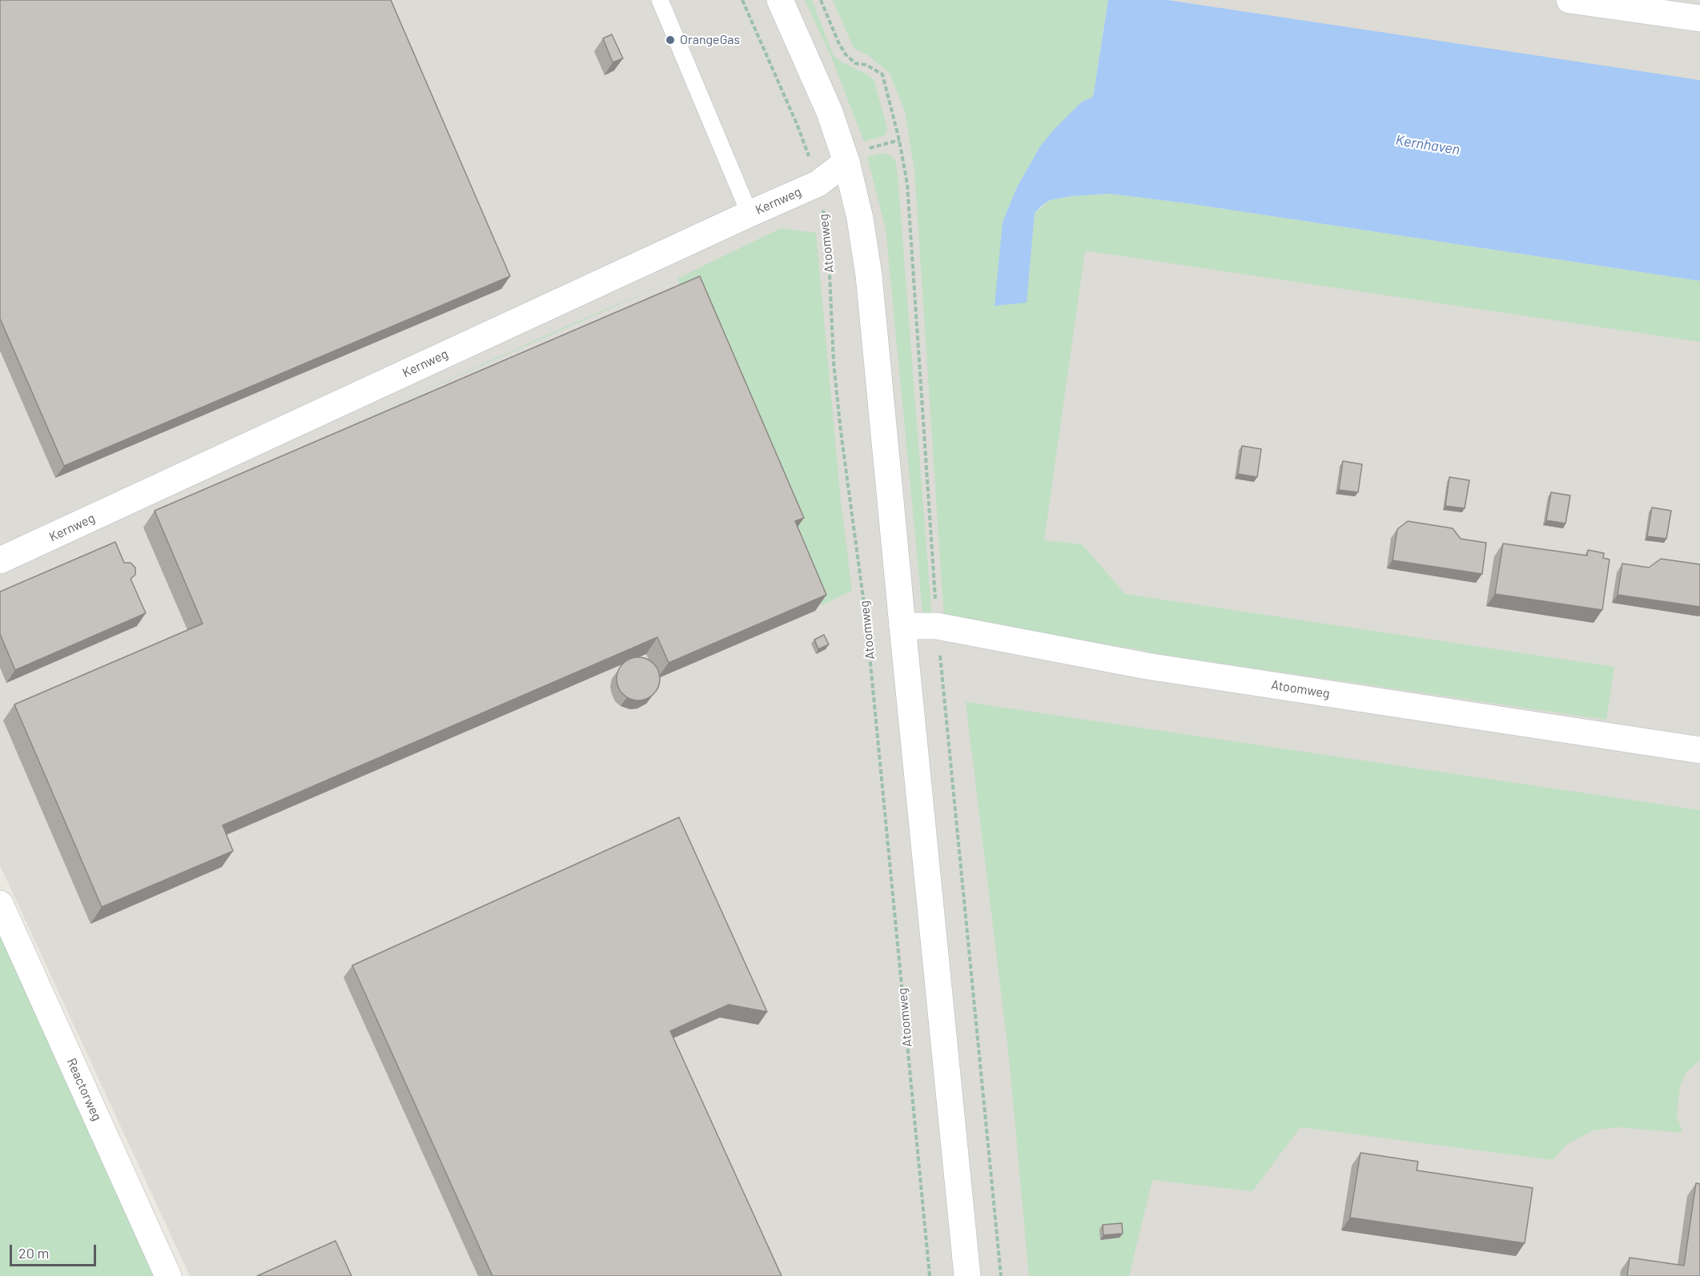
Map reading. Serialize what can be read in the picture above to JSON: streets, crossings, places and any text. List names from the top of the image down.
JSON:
{
  "streets": {
    "street": ["Kernweg", "Atoomweg", "Reactorweg"]
  },
  "crossings": [
    ["Kernweg", "Atoomweg"]
  ],
  "water": ["Kernhaven"],
  "places": ["OrangeGas"],
  "scale_bar": "20 m"
}
